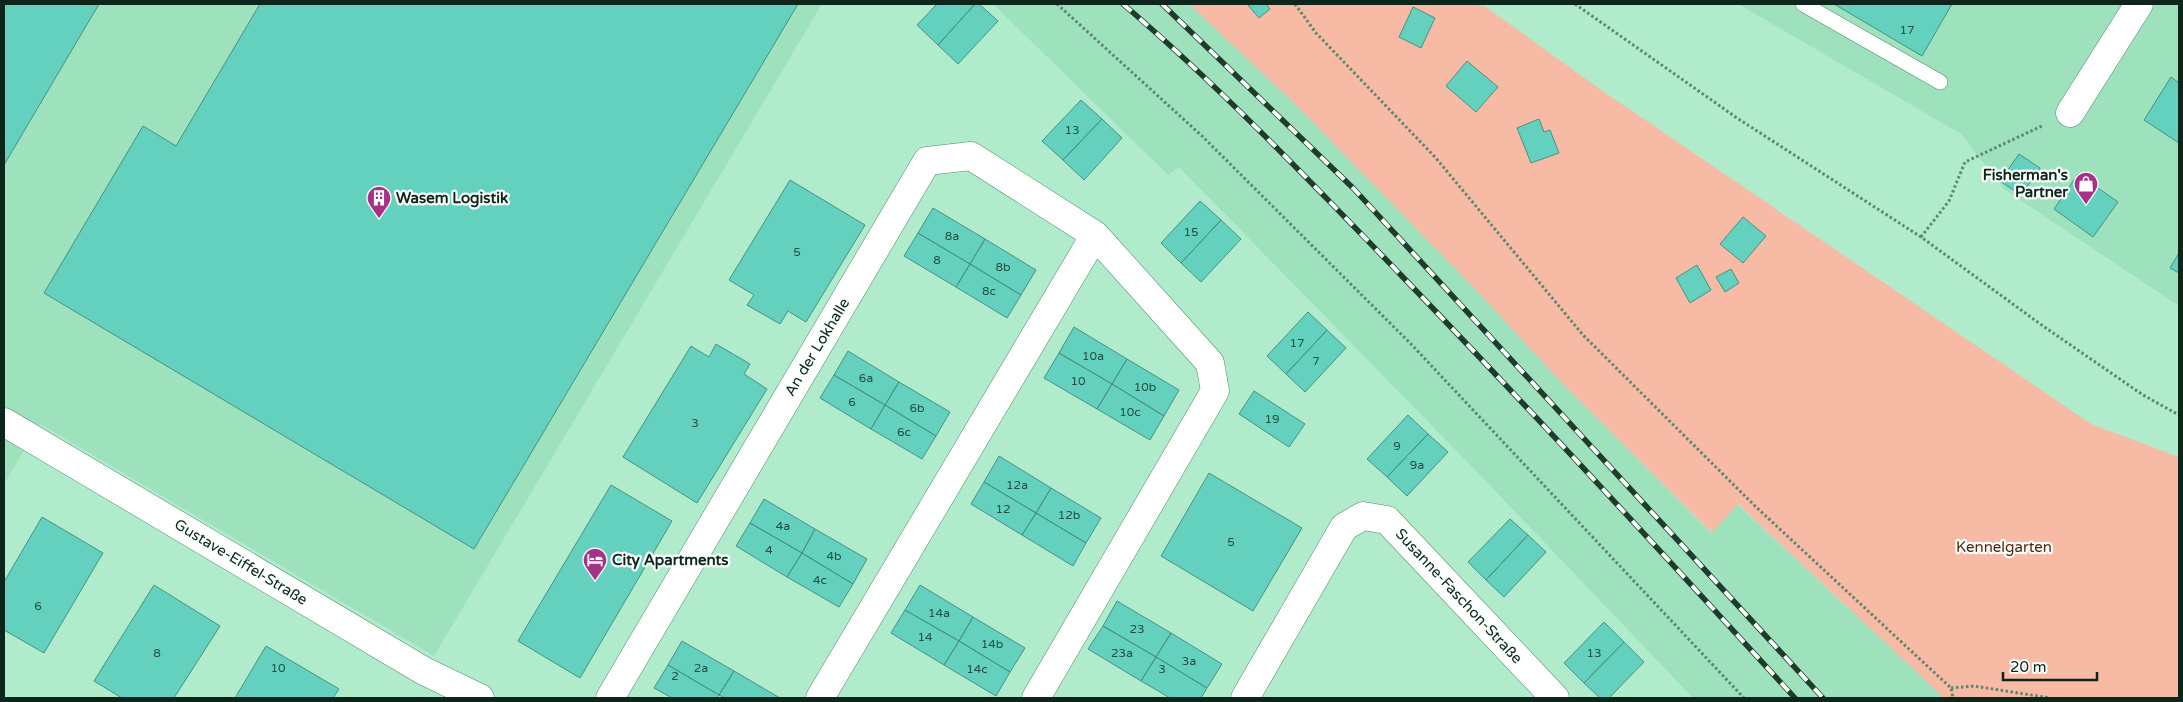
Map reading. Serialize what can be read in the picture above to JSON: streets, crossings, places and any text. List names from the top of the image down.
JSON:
{
  "streets": {
    "street": ["An der Lokhalle", "Gustave-Eiffel-Straße", "Susanne-Faschon-Straße"]
  },
  "parks": ["Kennelgarten"],
  "places": {
    "shop": ["Fisherman's Partner"],
    "building": ["Wasem Logistik"],
    "hotel": ["City Apartments"]
  },
  "house_numbers": [
    "17",
    "13",
    "15",
    "8a",
    "5",
    "8",
    "8b",
    "8c",
    "17",
    "10a",
    "7",
    "6a",
    "10",
    "10b",
    "6",
    "6b",
    "10c",
    "19",
    "3",
    "6c",
    "9",
    "9a",
    "12a",
    "12",
    "12b",
    "4a",
    "5",
    "4",
    "4b",
    "4c",
    "6",
    "14a",
    "23",
    "14",
    "14b",
    "8",
    "23a",
    "13",
    "3a",
    "10",
    "2a",
    "14c",
    "3",
    "2"
  ],
  "scale_bar": "20 m"
}
